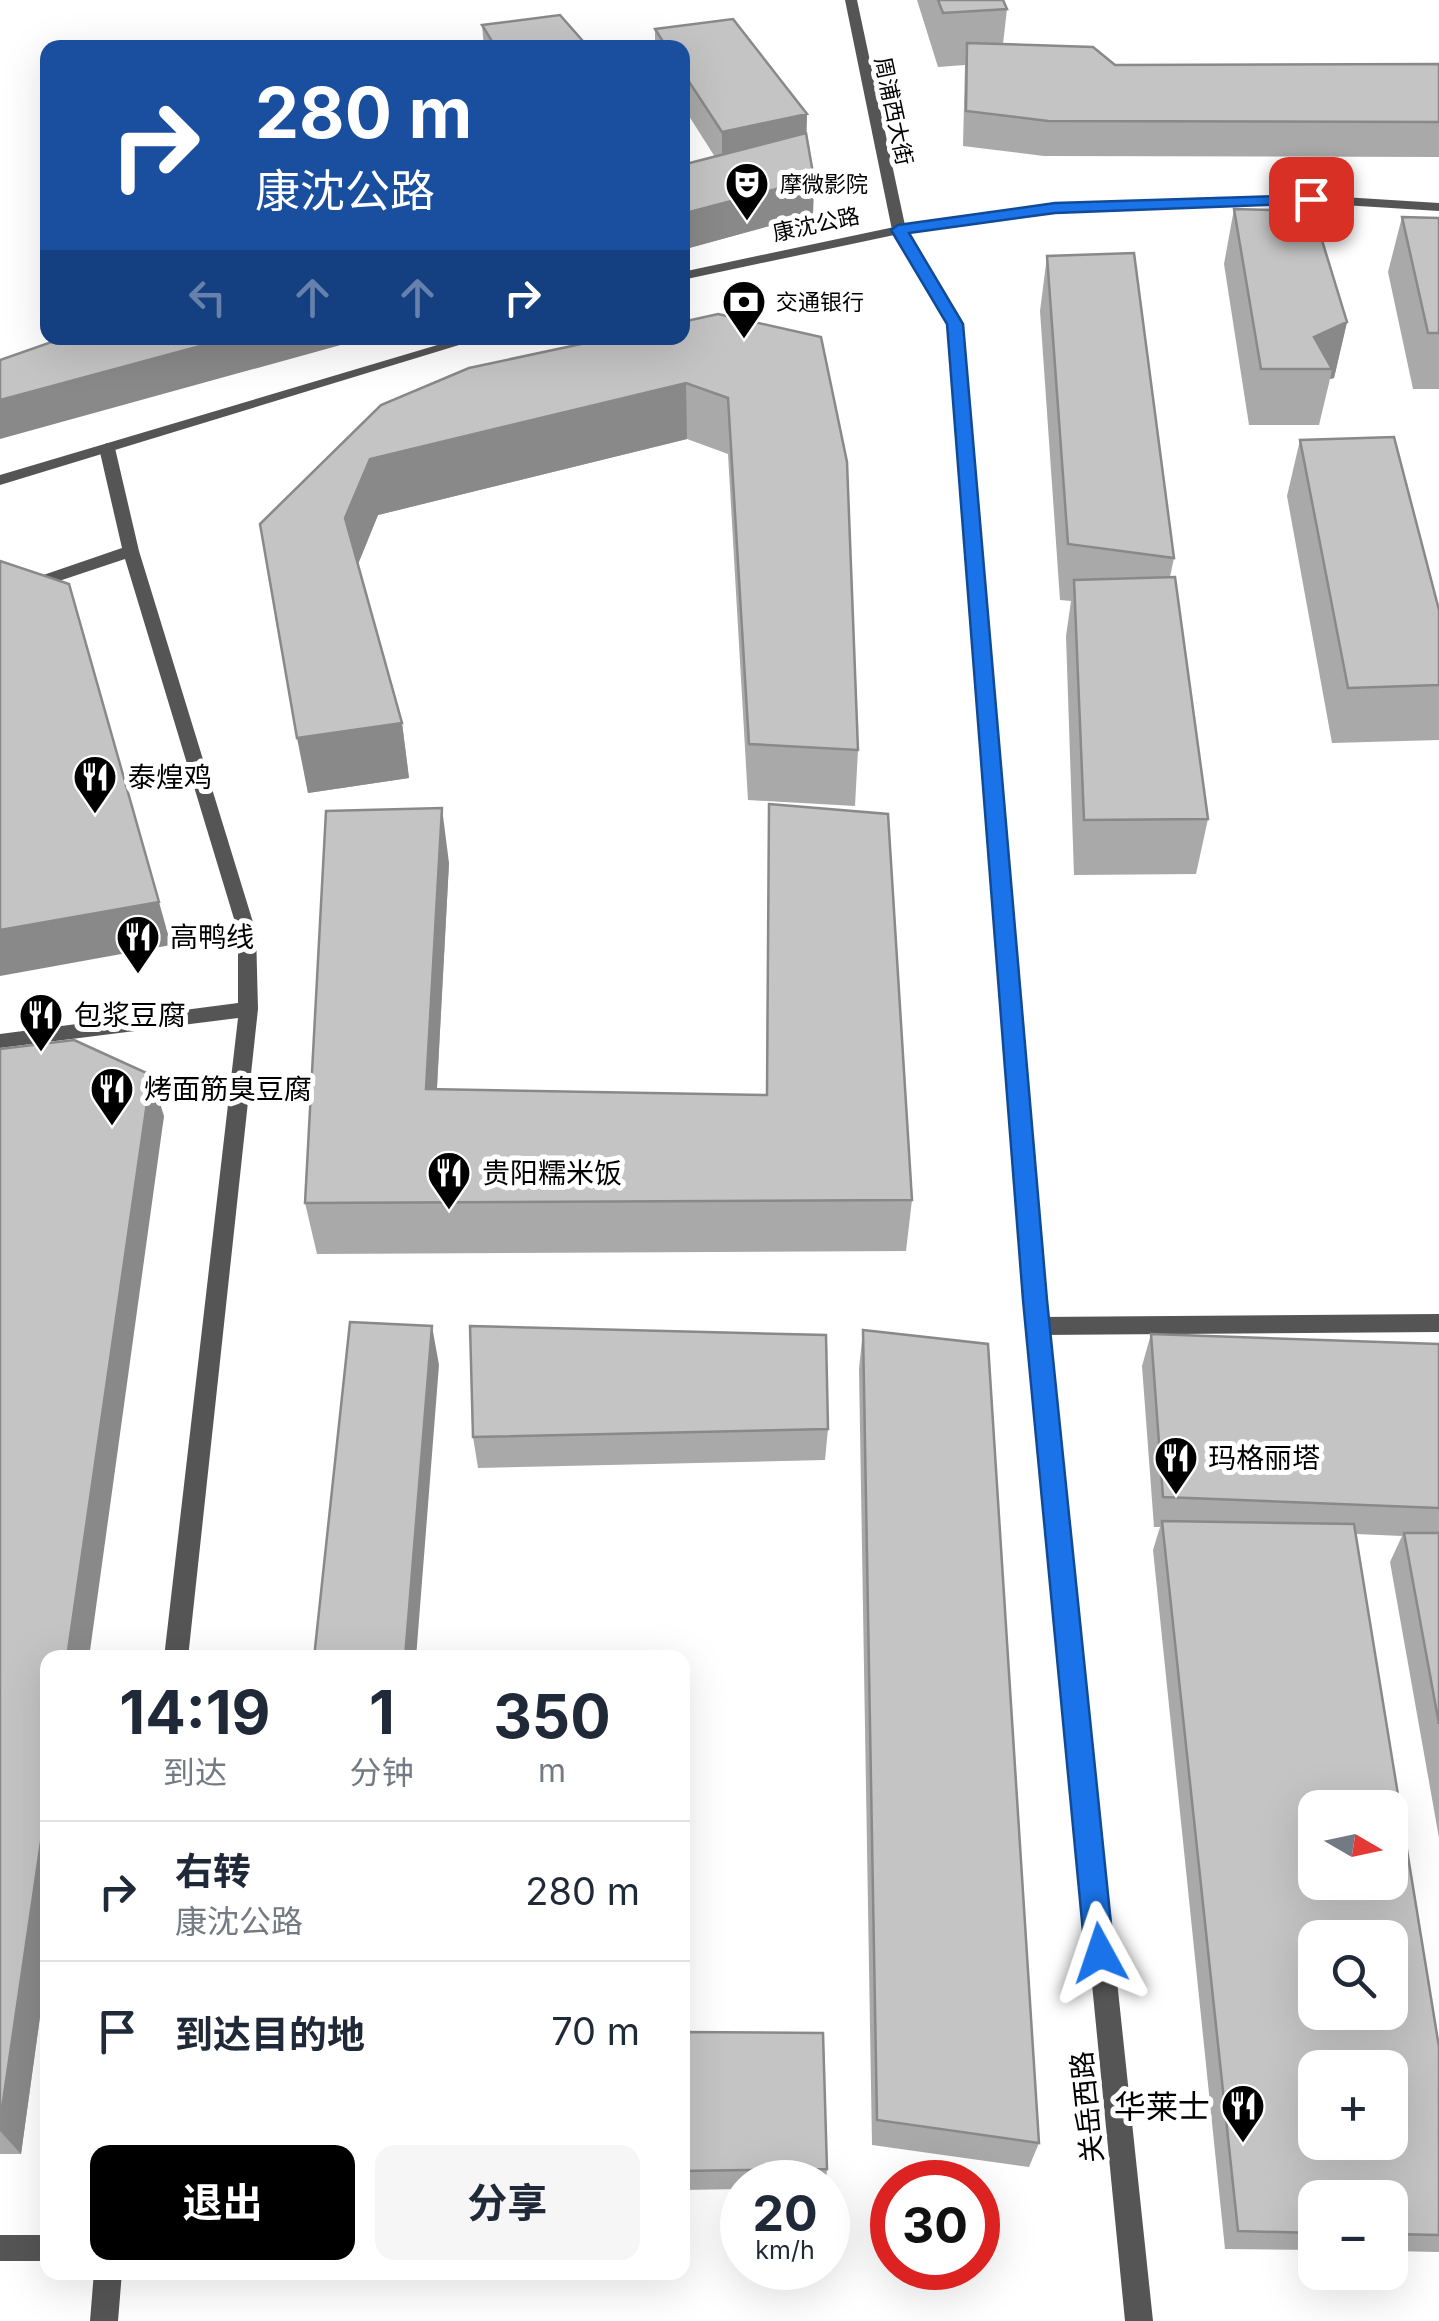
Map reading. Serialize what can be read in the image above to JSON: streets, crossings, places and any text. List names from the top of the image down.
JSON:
{
  "streets": {
    "street": ["周浦西大街", "康沈公路", "关岳西路"]
  },
  "crossings": [
    ["周浦西大街", "康沈公路"],
    ["周浦西大街", "关岳西路"],
    ["康沈公路", "关岳西路"]
  ],
  "places": {
    "theatre": ["摩微影院"],
    "bank": ["交通银行"],
    "restaurant": [
      "泰煌鸡",
      "高鸭线",
      "包浆豆腐",
      "烤面筋臭豆腐",
      "贵阳糯米饭",
      "玛格丽塔",
      "华莱士"
    ]
  },
  "north": "right",
  "page": {
    "turn": ["280 m", "康沈公路"],
    "eta": [
      "14:19",
      "到达",
      "1",
      "分钟",
      "350",
      "m"
    ],
    "map_buttons": ["+", "−"],
    "list": [
      {
        "name": "右转",
        "note": "康沈公路",
        "value": "280 m"
      },
      {
        "name": "到达目的地",
        "value": "70 m"
      }
    ],
    "buttons": ["退出", "分享"],
    "speed": "20 km/h",
    "limit": "30"
  }
}
